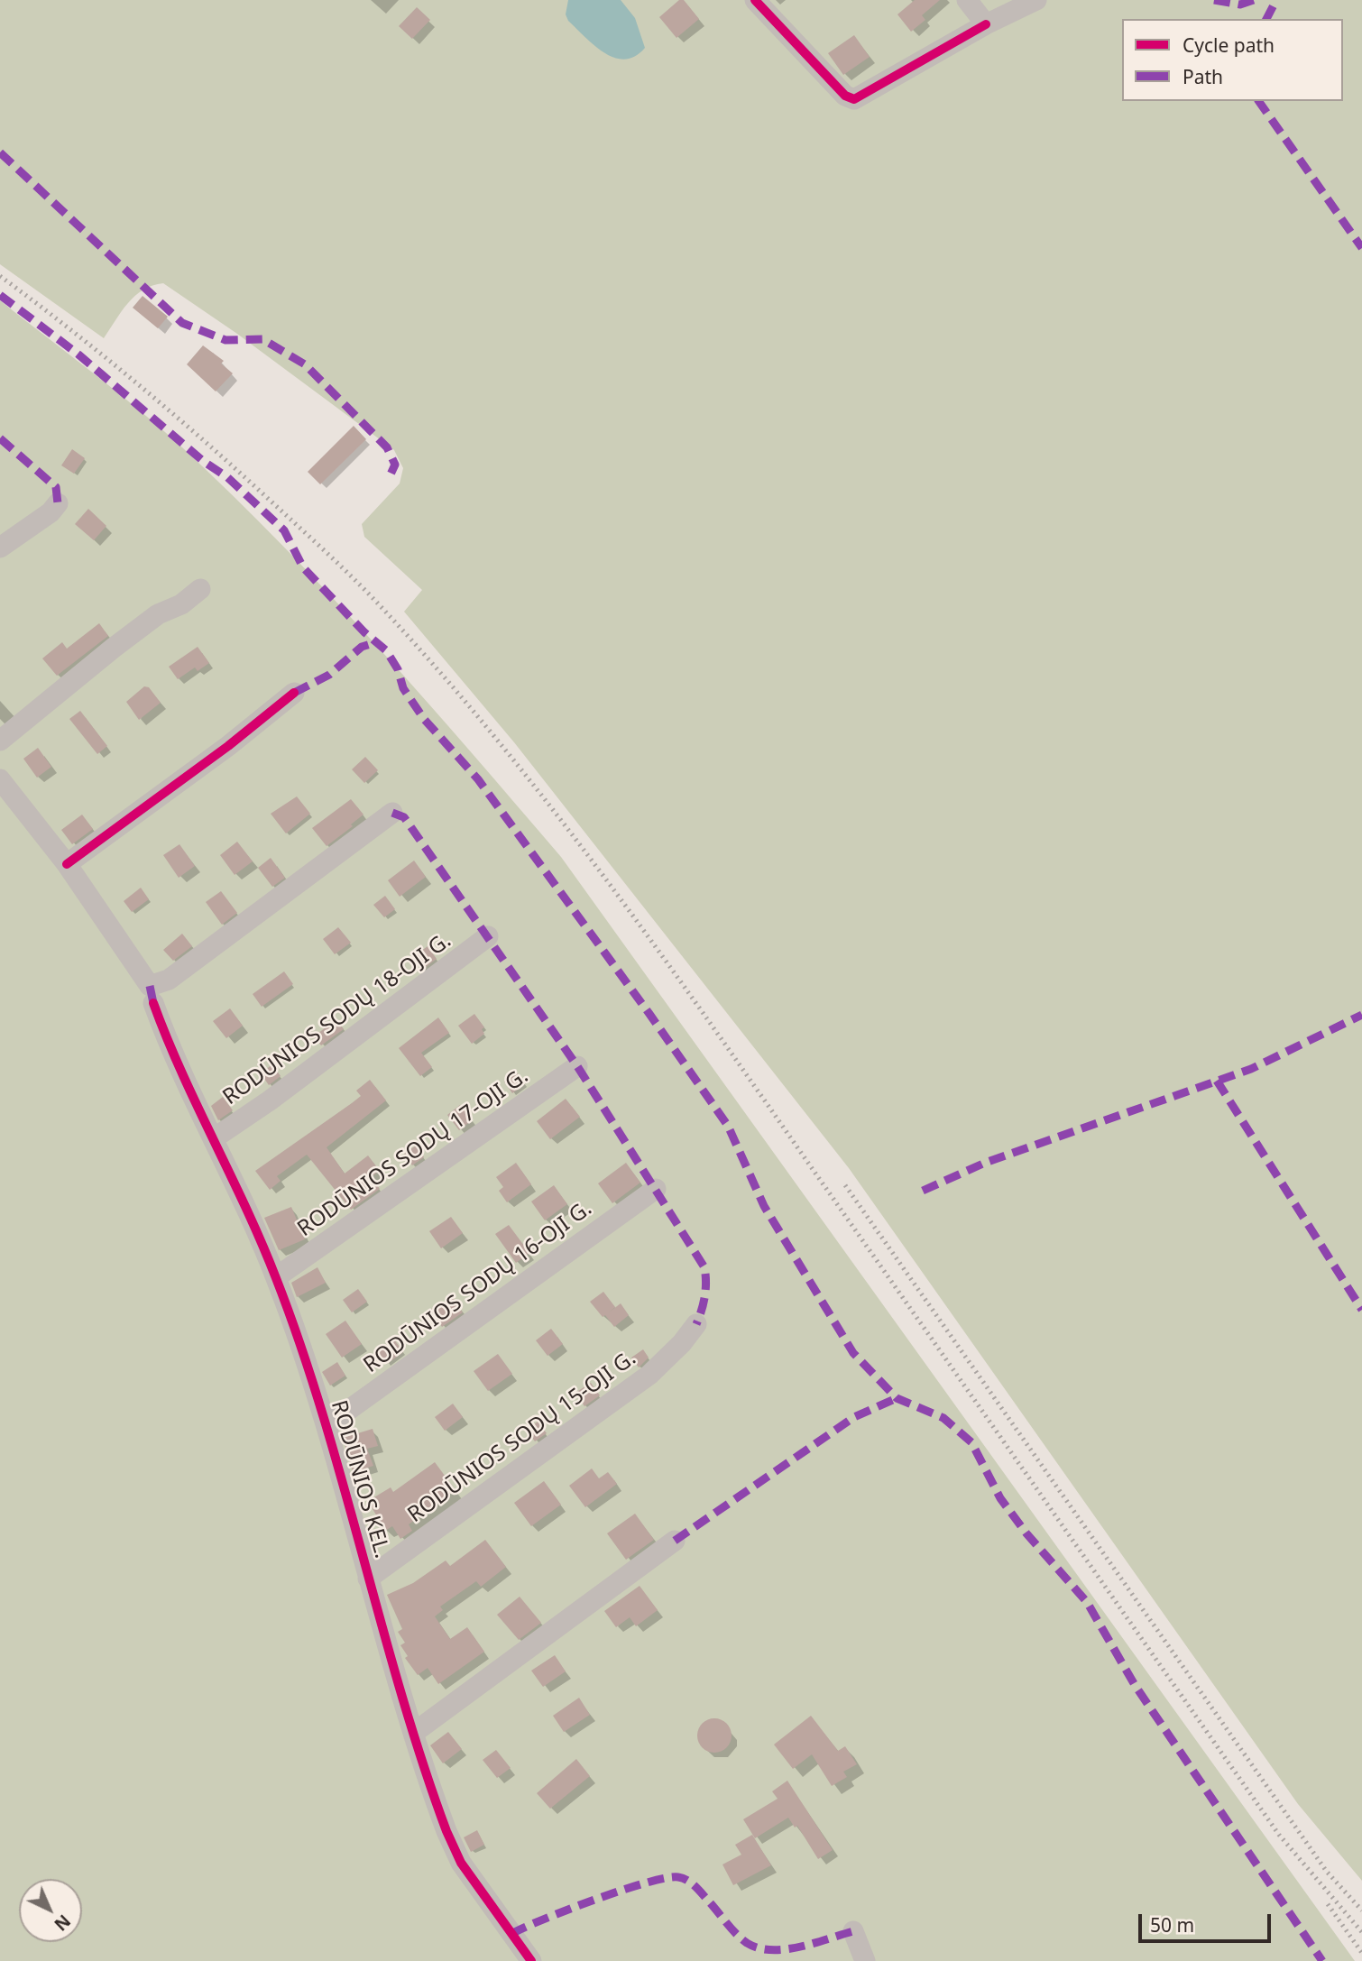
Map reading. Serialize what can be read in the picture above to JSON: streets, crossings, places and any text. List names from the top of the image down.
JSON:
{
  "streets": {
    "street": [
      "RODŪNIOS SODŲ 18-OJI G.",
      "RODŪNIOS SODŲ 17-OJI G.",
      "RODŪNIOS SODŲ 16-OJI G.",
      "RODŪNIOS SODŲ 15-OJI G.",
      "RODŪNIOS KEL."
    ]
  },
  "crossings": [
    ["RODŪNIOS SODŲ 18-OJI G.", "RODŪNIOS KEL."],
    ["RODŪNIOS SODŲ 17-OJI G.", "RODŪNIOS KEL."],
    ["RODŪNIOS SODŲ 16-OJI G.", "RODŪNIOS KEL."],
    ["RODŪNIOS SODŲ 15-OJI G.", "RODŪNIOS KEL."]
  ],
  "legend": ["Cycle path", "Path"],
  "scale_bar": "50 m",
  "north": "bottom right"
}
